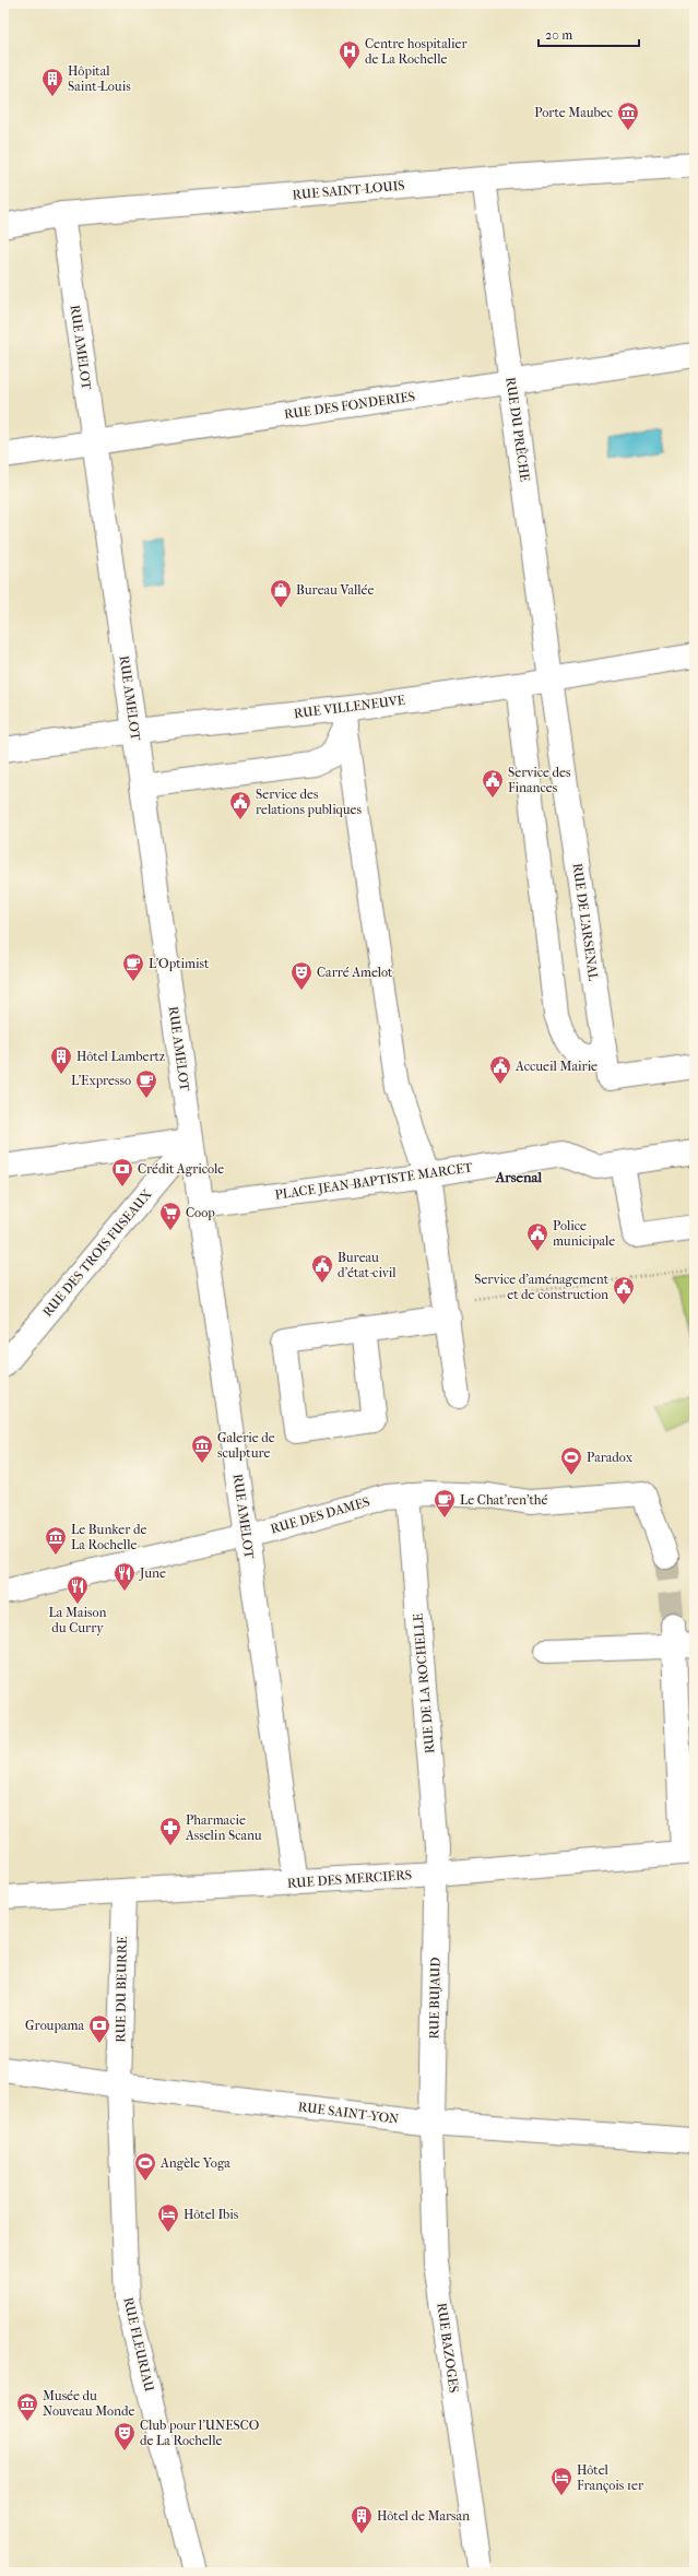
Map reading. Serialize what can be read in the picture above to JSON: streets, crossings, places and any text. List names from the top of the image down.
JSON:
{
  "streets": {
    "street": [
      "RUE SAINT-LOUIS",
      "RUE AMELOT",
      "RUE DES FONDERIES",
      "RUE DU PRÊCHE",
      "RUE VILLENEUVE",
      "RUE DE L'ARSENAL",
      "PLACE JEAN-BAPTISTE MARCET",
      "RUE DES TROIS FUSEAUX",
      "RUE DES DAMES",
      "RUE DE LA ROCHELLE",
      "RUE DES MERCIERS",
      "RUE DU BEURRE",
      "RUE BUJAUD",
      "RUE SAINT-YON",
      "RUE FLEURIAU",
      "RUE BAZOGES"
    ]
  },
  "crossings": [
    ["RUE SAINT-LOUIS", "RUE AMELOT"],
    ["RUE SAINT-LOUIS", "RUE DU PRÊCHE"],
    ["RUE AMELOT", "RUE DES FONDERIES"],
    ["RUE AMELOT", "RUE VILLENEUVE"],
    ["RUE AMELOT", "PLACE JEAN-BAPTISTE MARCET"],
    ["RUE AMELOT", "RUE DES TROIS FUSEAUX"],
    ["RUE AMELOT", "RUE DES DAMES"],
    ["RUE AMELOT", "RUE DES MERCIERS"],
    ["RUE DES FONDERIES", "RUE DU PRÊCHE"],
    ["RUE DU PRÊCHE", "RUE VILLENEUVE"],
    ["RUE DU PRÊCHE", "RUE DE L'ARSENAL"],
    ["RUE VILLENEUVE", "RUE DE L'ARSENAL"],
    ["RUE DES DAMES", "RUE DE LA ROCHELLE"],
    ["RUE DE LA ROCHELLE", "RUE DES MERCIERS"],
    ["RUE DE LA ROCHELLE", "RUE BUJAUD"],
    ["RUE DES MERCIERS", "RUE DU BEURRE"],
    ["RUE DES MERCIERS", "RUE BUJAUD"],
    ["RUE DU BEURRE", "RUE SAINT-YON"],
    ["RUE DU BEURRE", "RUE FLEURIAU"],
    ["RUE BUJAUD", "RUE SAINT-YON"],
    ["RUE BUJAUD", "RUE BAZOGES"],
    ["RUE SAINT-YON", "RUE FLEURIAU"],
    ["RUE SAINT-YON", "RUE BAZOGES"]
  ],
  "districts": ["Arsenal"],
  "places": {
    "hospital": ["Centre hospitalier de La Rochelle"],
    "building": ["Hôpital Saint-Louis", "Hôtel Lambertz", "Hôtel de Marsan"],
    "museum": [
      "Porte Maubec",
      "Galerie de sculpture",
      "Le Bunker de La Rochelle",
      "Musée du Nouveau Monde"
    ],
    "shop": ["Bureau Vallée"],
    "public building": [
      "Service des Finances",
      "Service des relations publiques",
      "Accueil Mairie",
      "Police municipale",
      "Bureau d'état-civil",
      "Service d'aménagement et de construction"
    ],
    "cafe": ["L'Optimist", "L'Expresso", "Le Chat'ren'thé"],
    "theatre": ["Carré Amelot", "Club pour l'UNESCO de La Rochelle"],
    "bank": ["Crédit Agricole", "Groupama"],
    "supermarket": ["Coop"],
    "sports": ["Paradox", "Angèle Yoga"],
    "restaurant": ["June", "La Maison du Curry"],
    "pharmacy": ["Pharmacie Asselin Scanu"],
    "hotel": ["Hôtel Ibis", "Hôtel François 1er"]
  },
  "scale_bar": "20 m"
}
